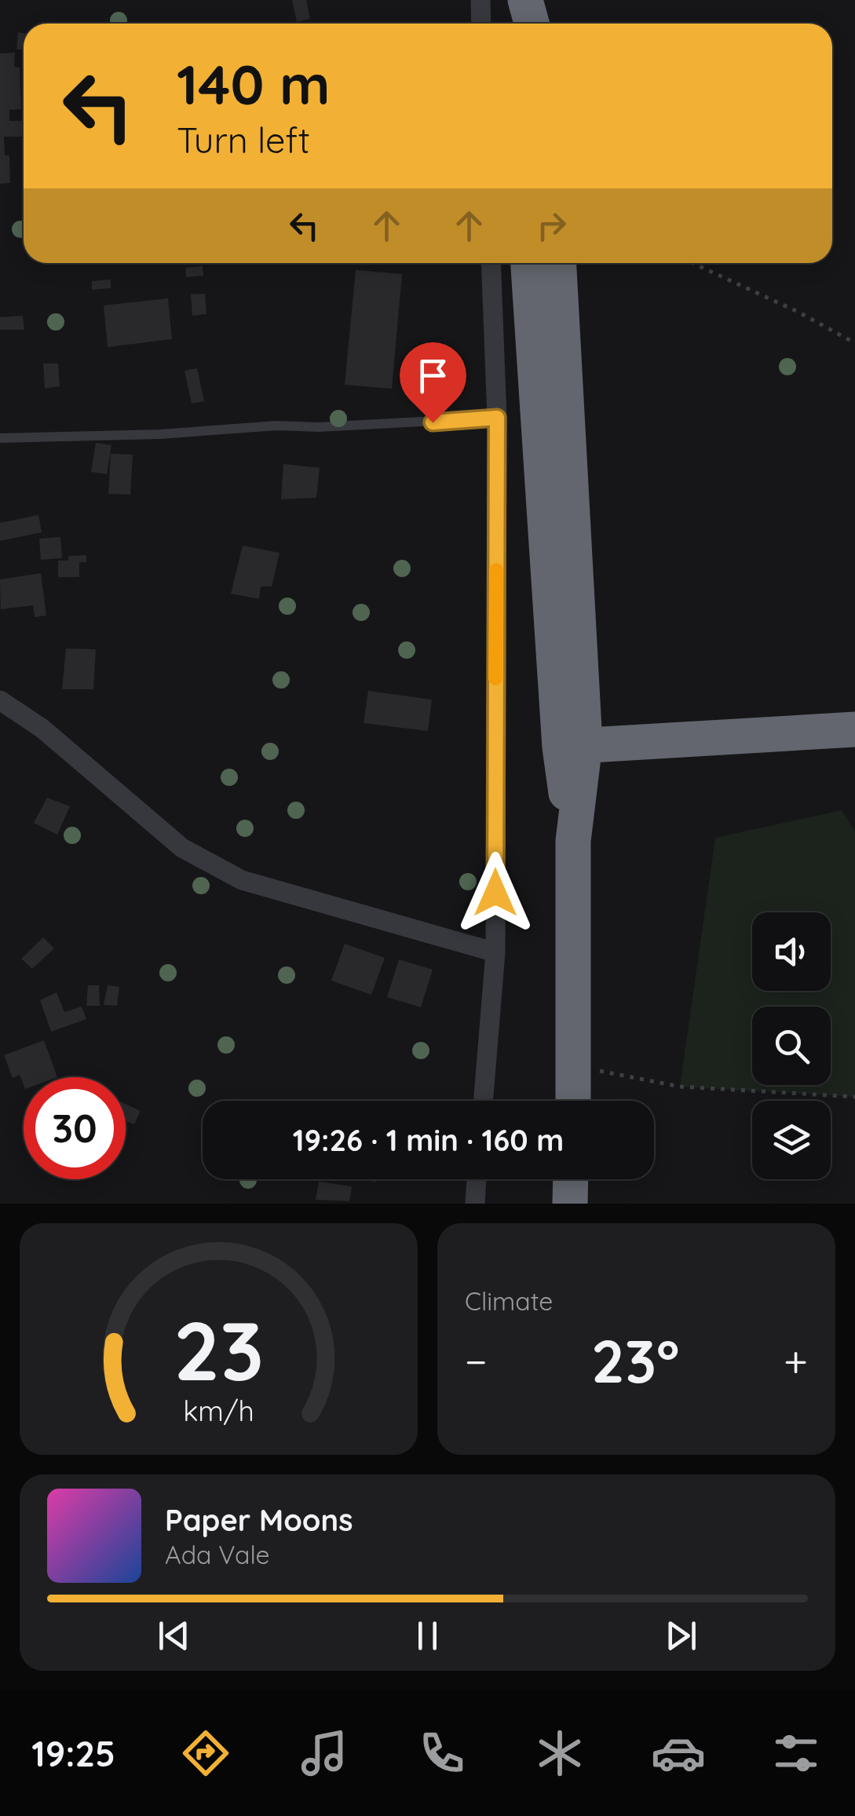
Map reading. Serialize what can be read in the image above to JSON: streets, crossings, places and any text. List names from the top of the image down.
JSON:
{
  "page": {
    "turn": ["140 m", "Turn left"],
    "limit": "30",
    "trip": "19:26 · 1 min · 160 m",
    "tile": "Climate",
    "heat": ["−", "23°", "+"],
    "song": ["Paper Moons", "Ada Vale"],
    "tabs": "19:25",
    "gauge": ["23", "km/h"]
  }
}
